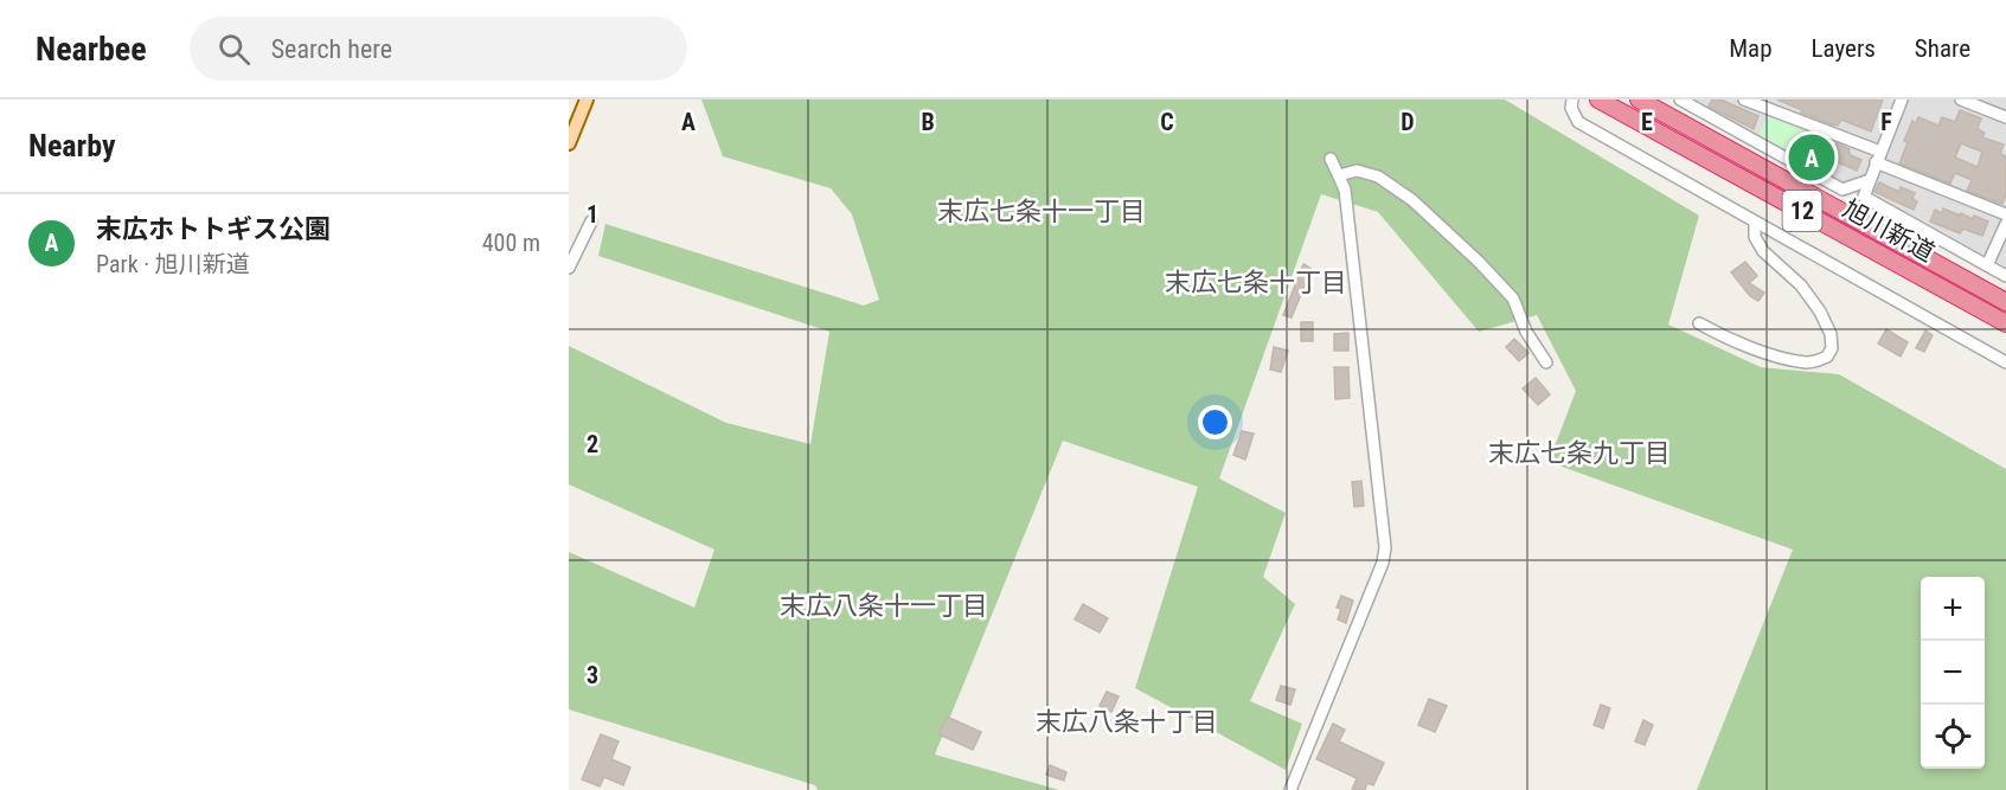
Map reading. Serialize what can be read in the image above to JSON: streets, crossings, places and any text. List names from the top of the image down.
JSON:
{
  "streets": {
    "highway": ["12", "旭川新道"]
  },
  "districts": [
    "末広七条十一丁目",
    "末広七条十丁目",
    "末広七条九丁目",
    "末広八条十一丁目",
    "末広八条十丁目"
  ],
  "page": {
    "header": "Nearbee",
    "search": "Search here",
    "nav": ["Map", "Layers", "Share"],
    "heading": "Nearby",
    "pins": "A",
    "list": [
      {
        "mark": "A",
        "name": "末広ホトトギス公園",
        "note": "Park · 旭川新道",
        "value": "400 m"
      }
    ],
    "map_buttons": ["+", "−"]
  },
  "grid": {
    "columns": [
      "A",
      "B",
      "C",
      "D",
      "E",
      "F"
    ],
    "rows": ["1", "2", "3"]
  }
}
